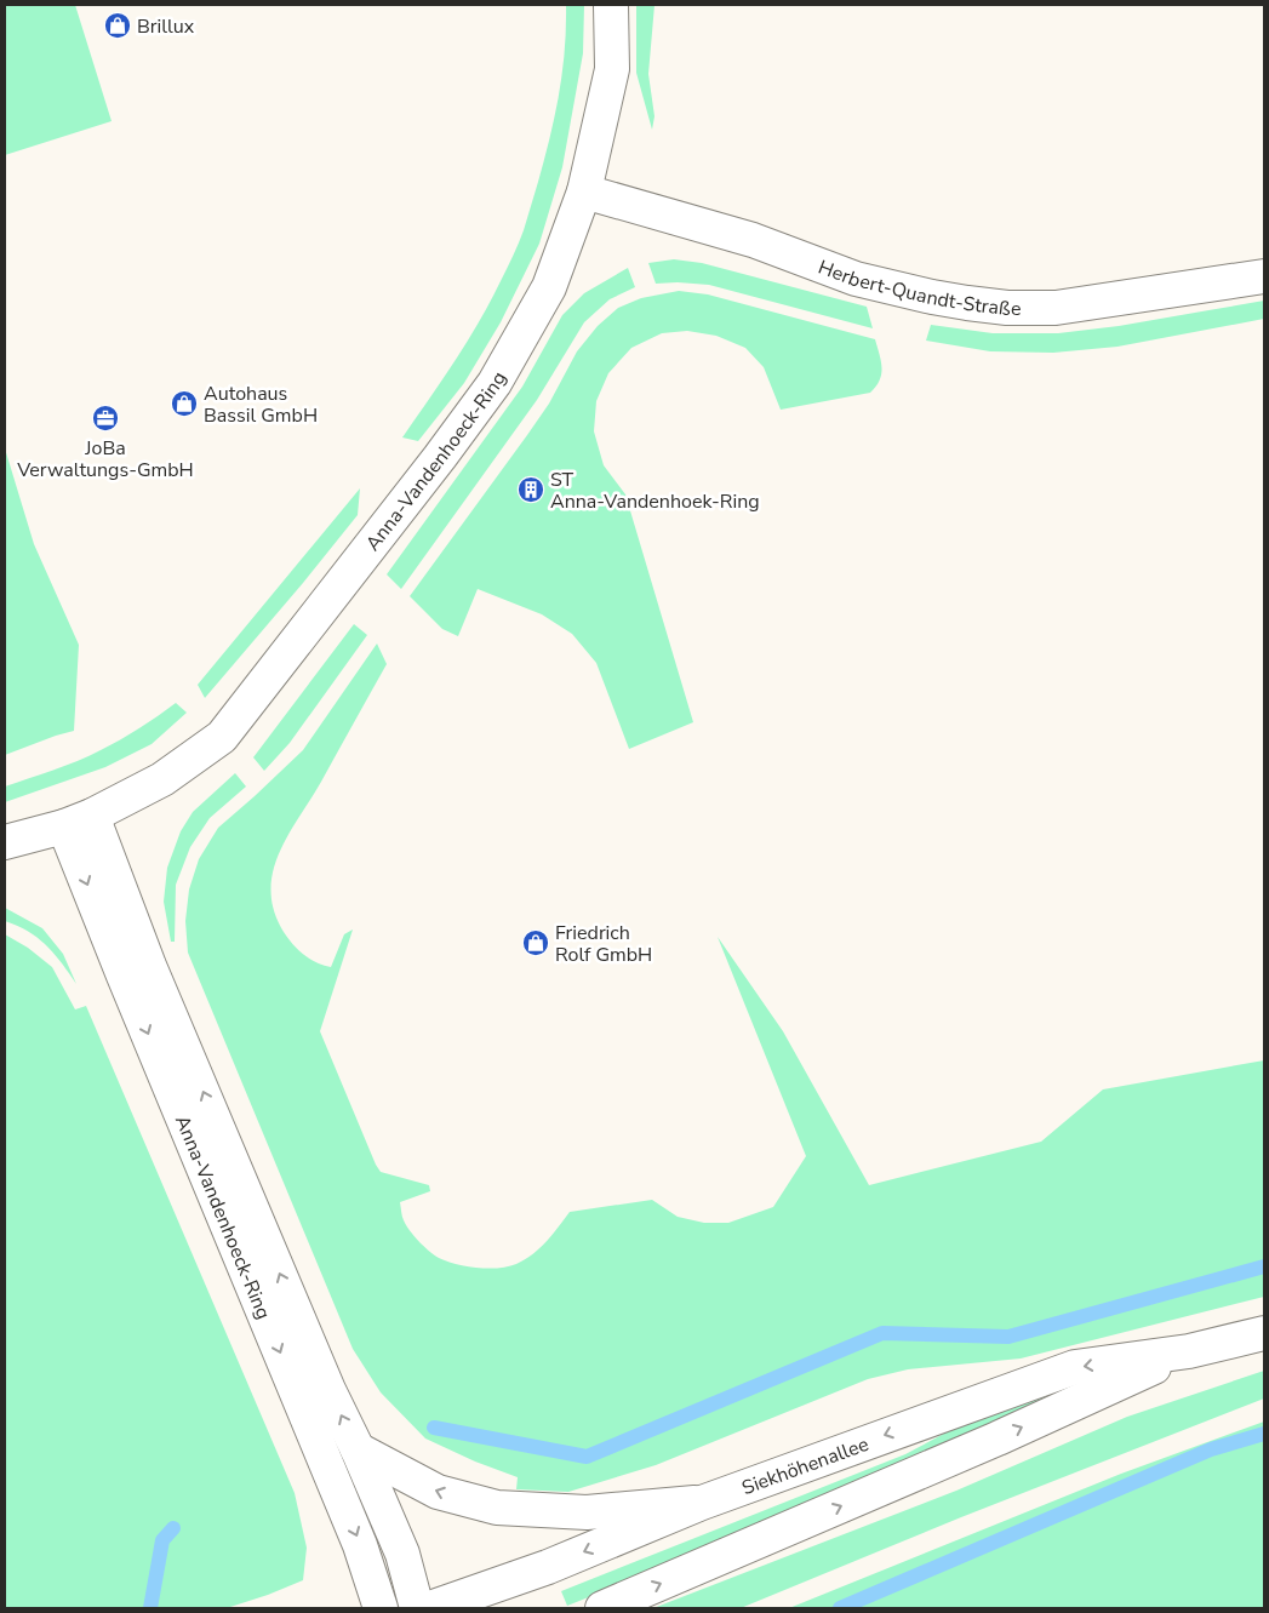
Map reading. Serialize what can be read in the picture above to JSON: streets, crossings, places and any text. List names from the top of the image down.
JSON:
{
  "streets": {
    "street": ["Herbert-Quandt-Straße", "Anna-Vandenhoeck-Ring", "Siekhöhenallee"]
  },
  "crossings": [
    ["Herbert-Quandt-Straße", "Anna-Vandenhoeck-Ring"]
  ],
  "places": {
    "shop": ["Brillux", "Autohaus Bassil GmbH", "Friedrich Rolf GmbH"],
    "office": ["JoBa Verwaltungs-GmbH"],
    "building": ["ST Anna-Vandenhoek-Ring"]
  }
}
